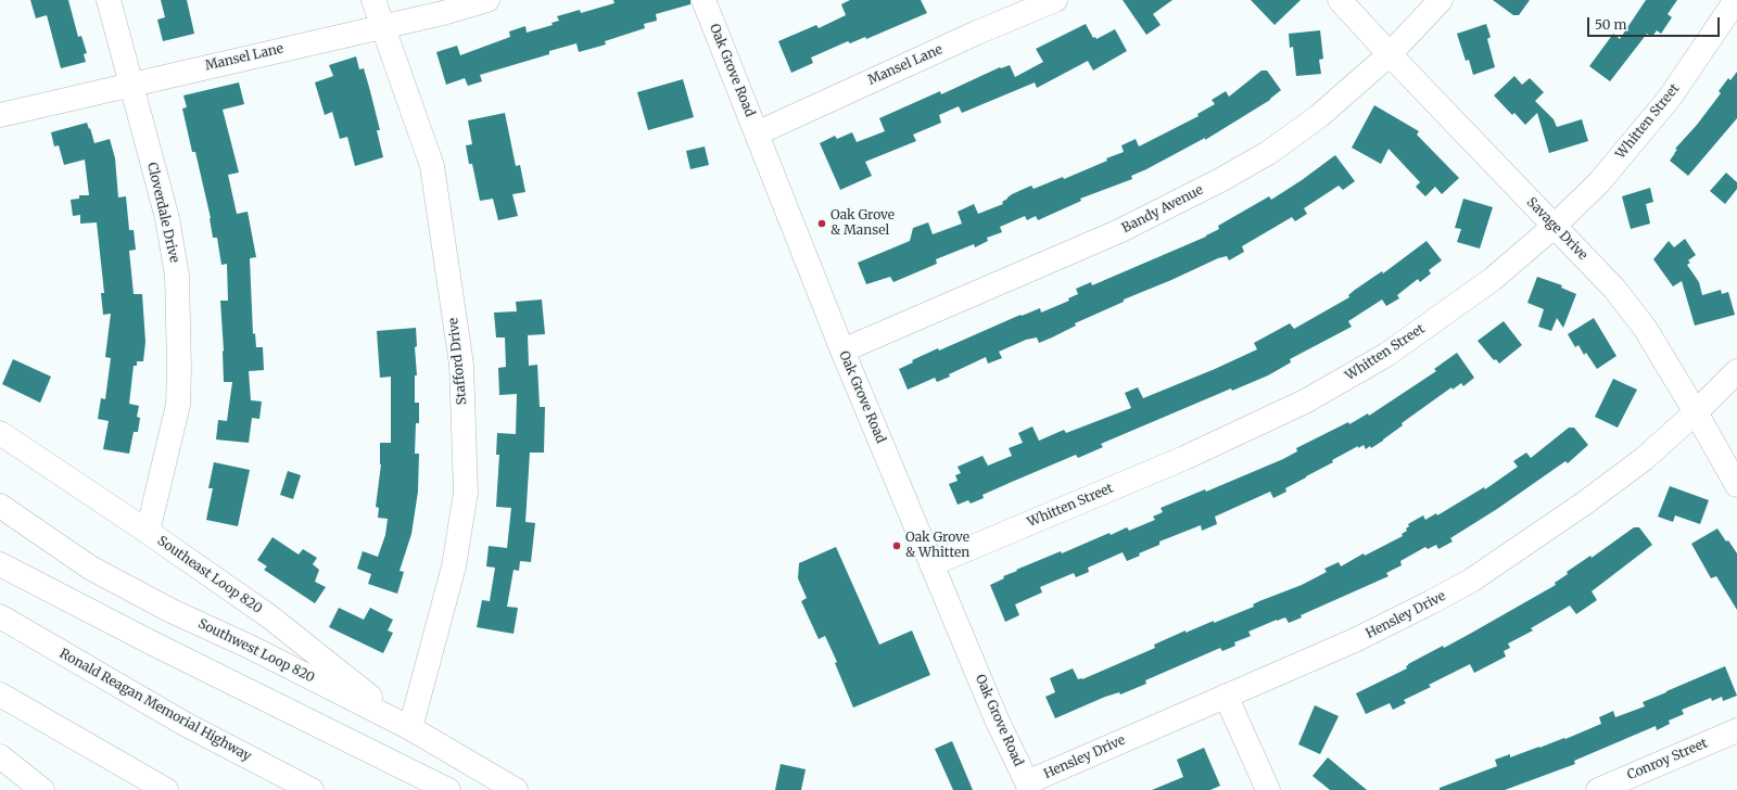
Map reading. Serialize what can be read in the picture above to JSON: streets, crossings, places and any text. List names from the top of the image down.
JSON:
{
  "streets": {
    "main road": [
      "Mansel Lane",
      "Oak Grove Road",
      "Whitten Street",
      "Bandy Avenue",
      "Cloverdale Drive",
      "Savage Drive",
      "Stafford Drive",
      "Southeast Loop 820",
      "Hensley Drive",
      "Southwest Loop 820",
      "Ronald Reagan Memorial Highway",
      "Conroy Street"
    ]
  },
  "crossings": [
    ["Mansel Lane", "Oak Grove Road"],
    ["Mansel Lane", "Cloverdale Drive"],
    ["Mansel Lane", "Stafford Drive"],
    ["Oak Grove Road", "Whitten Street"],
    ["Oak Grove Road", "Bandy Avenue"],
    ["Oak Grove Road", "Hensley Drive"],
    ["Whitten Street", "Savage Drive"],
    ["Bandy Avenue", "Savage Drive"],
    ["Cloverdale Drive", "Southeast Loop 820"],
    ["Savage Drive", "Hensley Drive"],
    ["Stafford Drive", "Southeast Loop 820"],
    ["Stafford Drive", "Southwest Loop 820"],
    ["Southeast Loop 820", "Southwest Loop 820"]
  ],
  "places": ["Oak Grove & Mansel", "Oak Grove & Whitten"],
  "scale_bar": "50 m"
}
